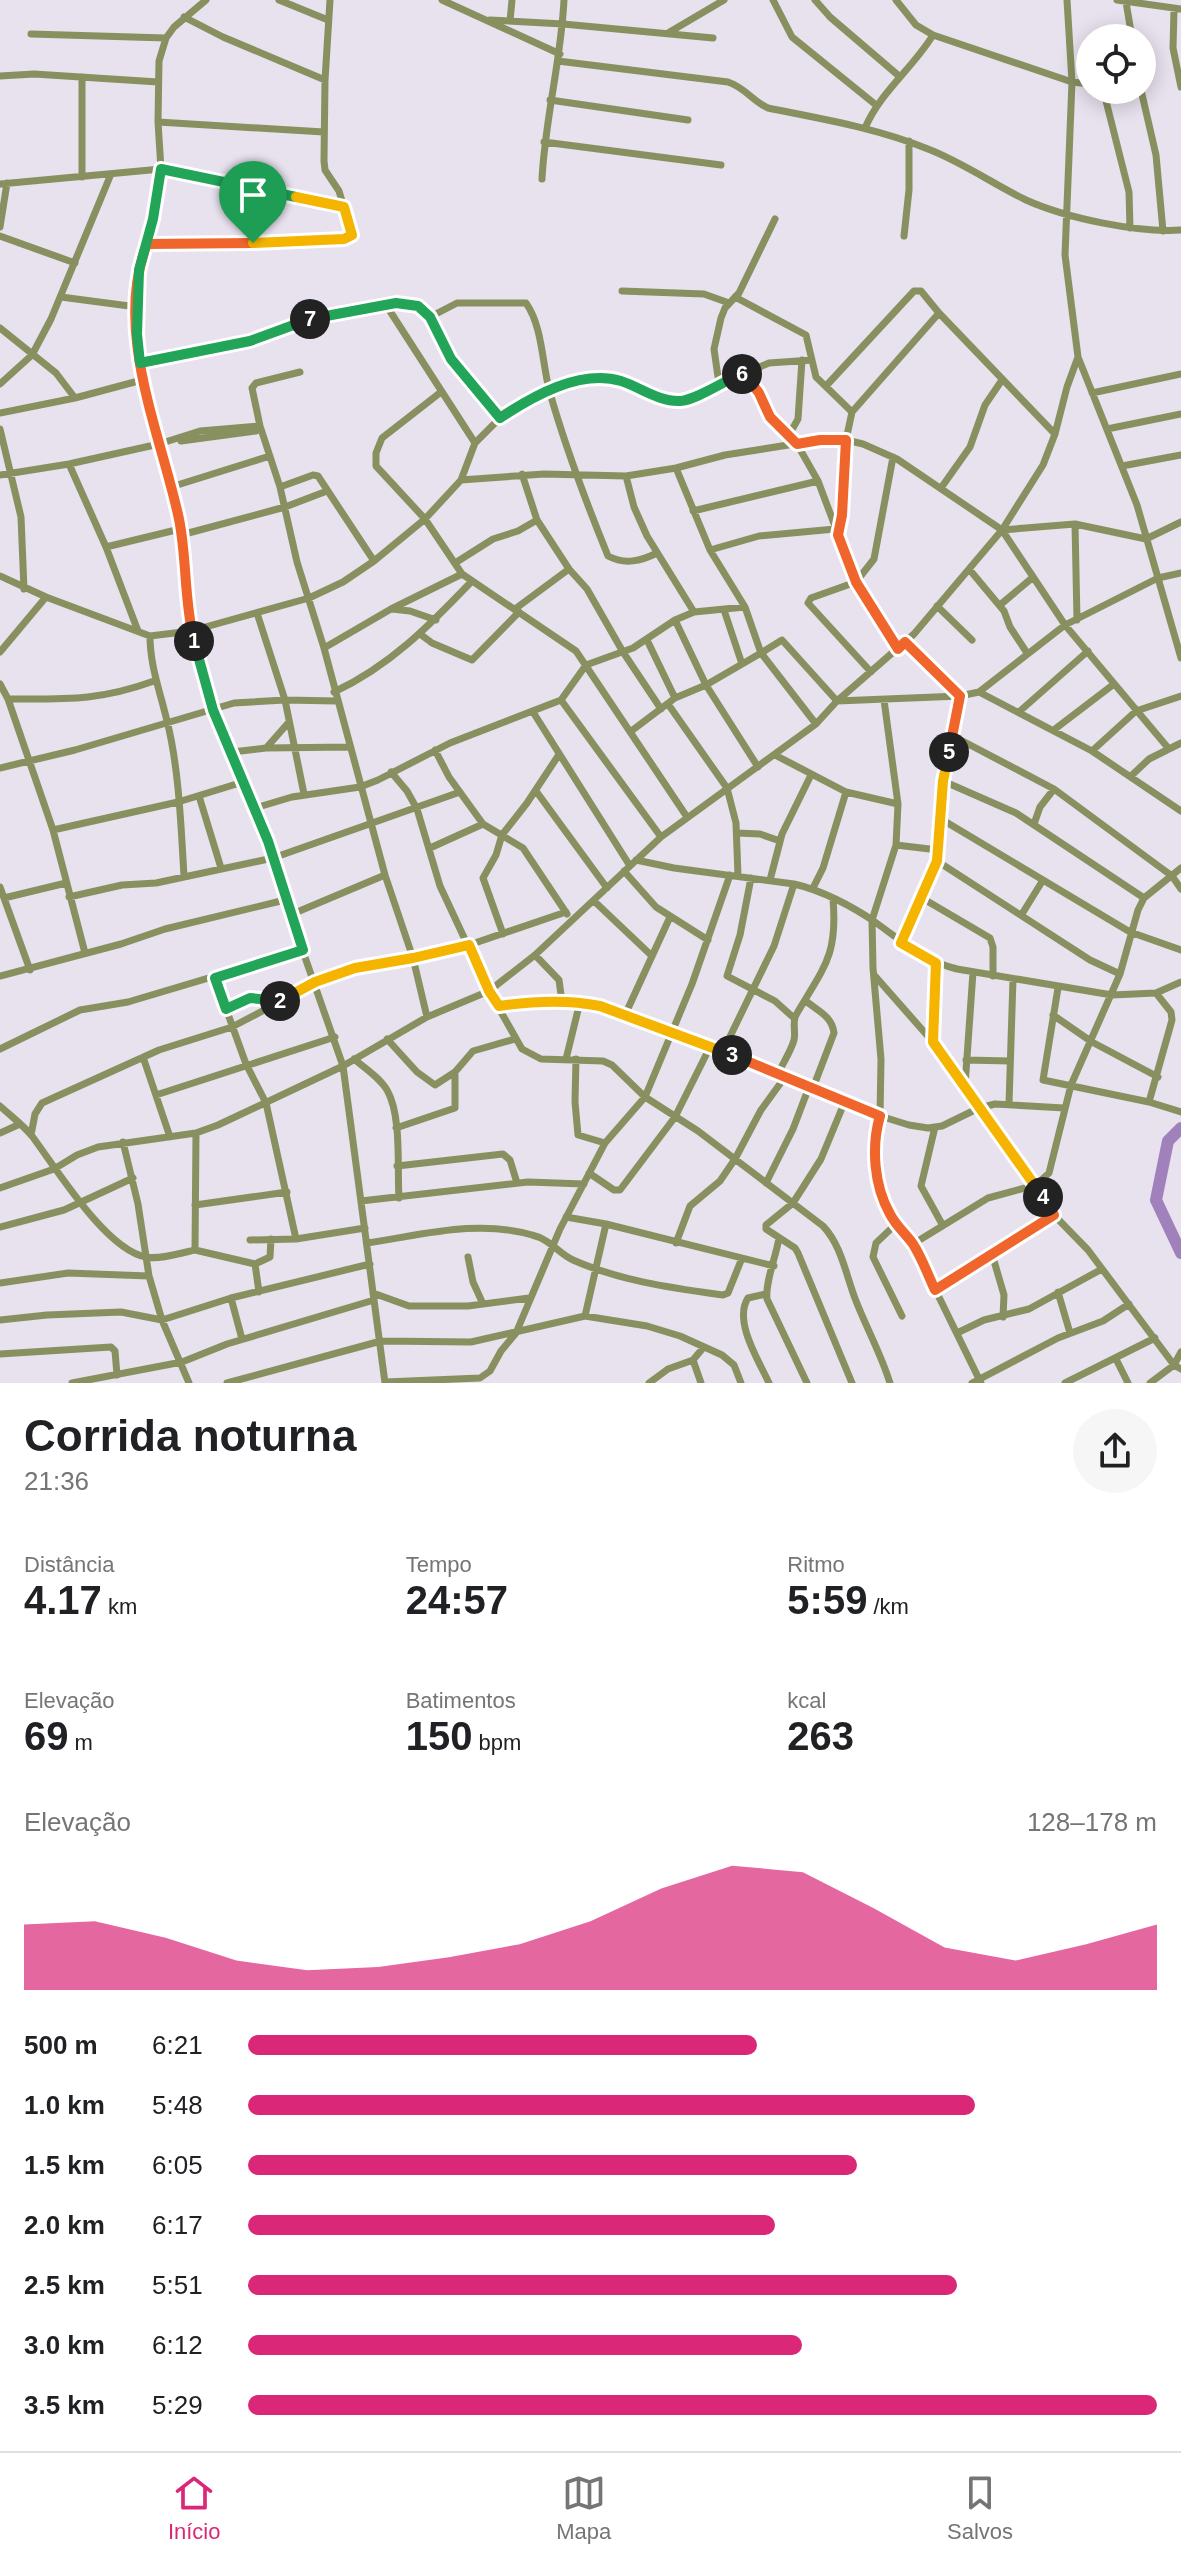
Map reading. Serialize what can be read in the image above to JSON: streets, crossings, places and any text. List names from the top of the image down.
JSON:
{
  "page": {
    "pins": [
      "7",
      "6",
      "1",
      "5",
      "2",
      "3",
      "4"
    ],
    "heading": ["Corrida noturna", "21:36"],
    "stats": [
      ["Distância", "4.17 km"],
      ["Tempo", "24:57"],
      ["Ritmo", "5:59 /km"],
      ["Elevação", "69 m"],
      ["Batimentos", "150 bpm"],
      ["kcal", "263"]
    ],
    "chart": ["Elevação", "128–178 m"],
    "list": [
      {
        "name": "500 m",
        "note": "6:21"
      },
      {
        "name": "1.0 km",
        "note": "5:48"
      },
      {
        "name": "1.5 km",
        "note": "6:05"
      },
      {
        "name": "2.0 km",
        "note": "6:17"
      },
      {
        "name": "2.5 km",
        "note": "5:51"
      },
      {
        "name": "3.0 km",
        "note": "6:12"
      },
      {
        "name": "3.5 km",
        "note": "5:29"
      }
    ],
    "tabs": ["Início", "Mapa", "Salvos"]
  }
}
